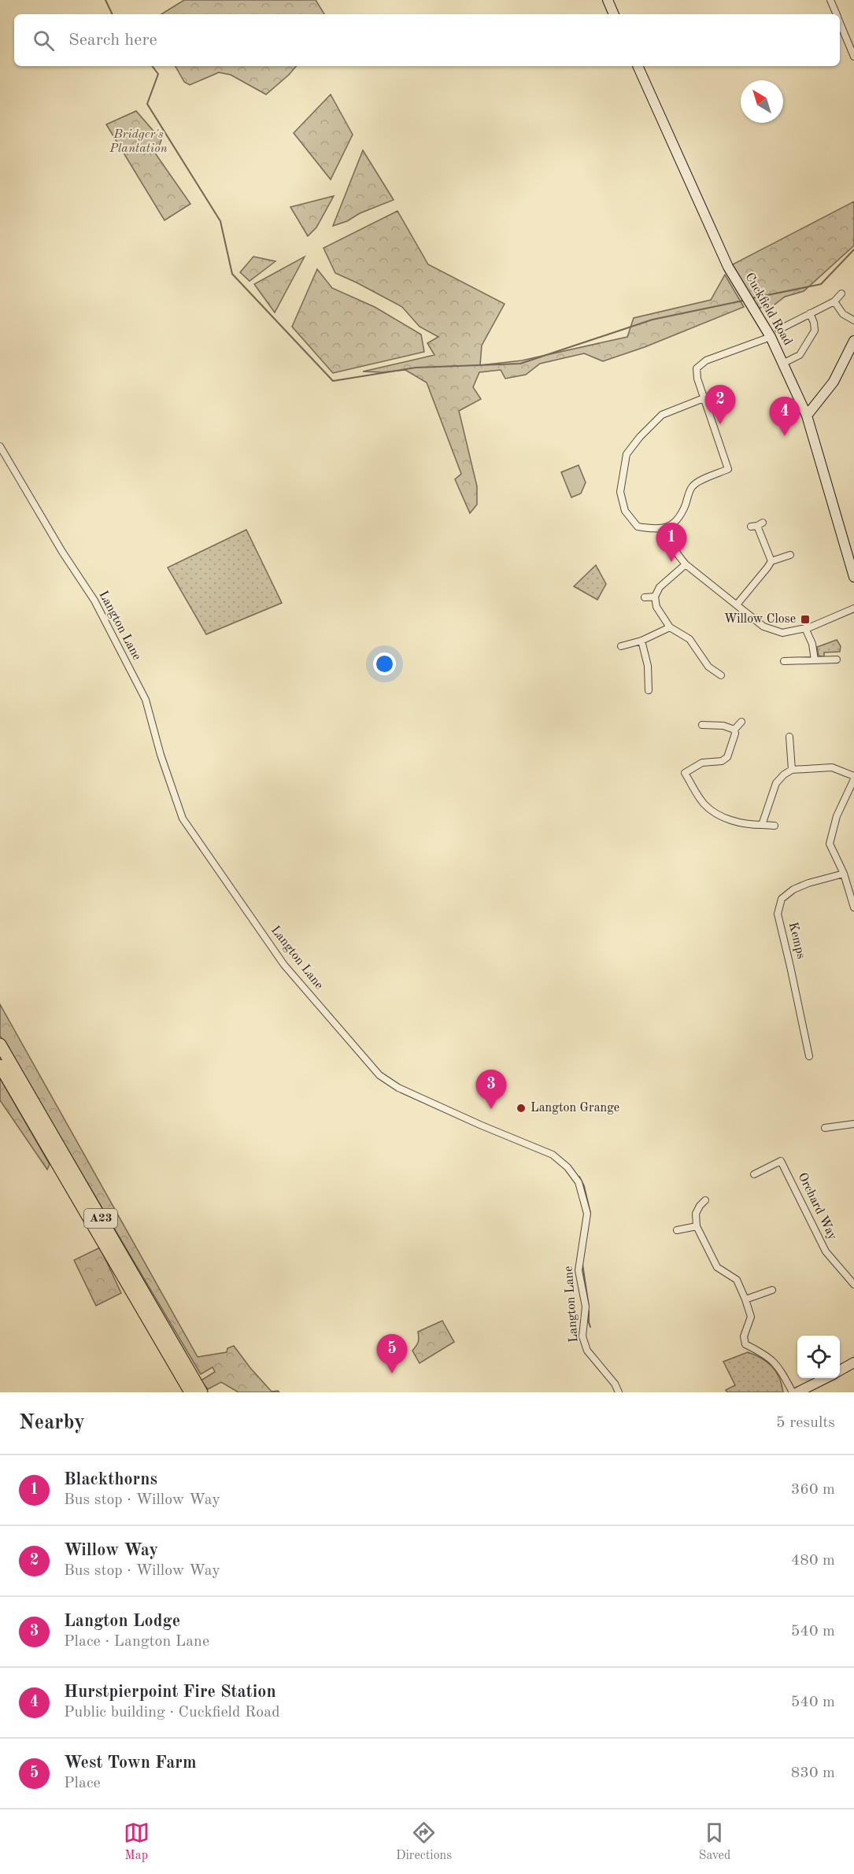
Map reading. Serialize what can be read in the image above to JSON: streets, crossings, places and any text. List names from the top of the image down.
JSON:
{
  "streets": {
    "highway": ["A23"],
    "street": [
      "Cuckfield Road",
      "Langton Lane",
      "Kemps",
      "Orchard Way"
    ]
  },
  "parks": ["Bridger's Plantation"],
  "places": {
    "transit": ["Willow Close"],
    "other": ["Langton Grange"]
  },
  "north": "top left",
  "page": {
    "search": "Search here",
    "pins": [
      "2",
      "4",
      "1",
      "3",
      "5"
    ],
    "heading": ["Nearby", "5 results"],
    "list": [
      {
        "mark": "1",
        "name": "Blackthorns",
        "note": "Bus stop · Willow Way",
        "value": "360 m"
      },
      {
        "mark": "2",
        "name": "Willow Way",
        "note": "Bus stop · Willow Way",
        "value": "480 m"
      },
      {
        "mark": "3",
        "name": "Langton Lodge",
        "note": "Place · Langton Lane",
        "value": "540 m"
      },
      {
        "mark": "4",
        "name": "Hurstpierpoint Fire Station",
        "note": "Public building · Cuckfield Road",
        "value": "540 m"
      },
      {
        "mark": "5",
        "name": "West Town Farm",
        "note": "Place",
        "value": "830 m"
      }
    ],
    "nav": ["Map", "Directions", "Saved"]
  }
}
